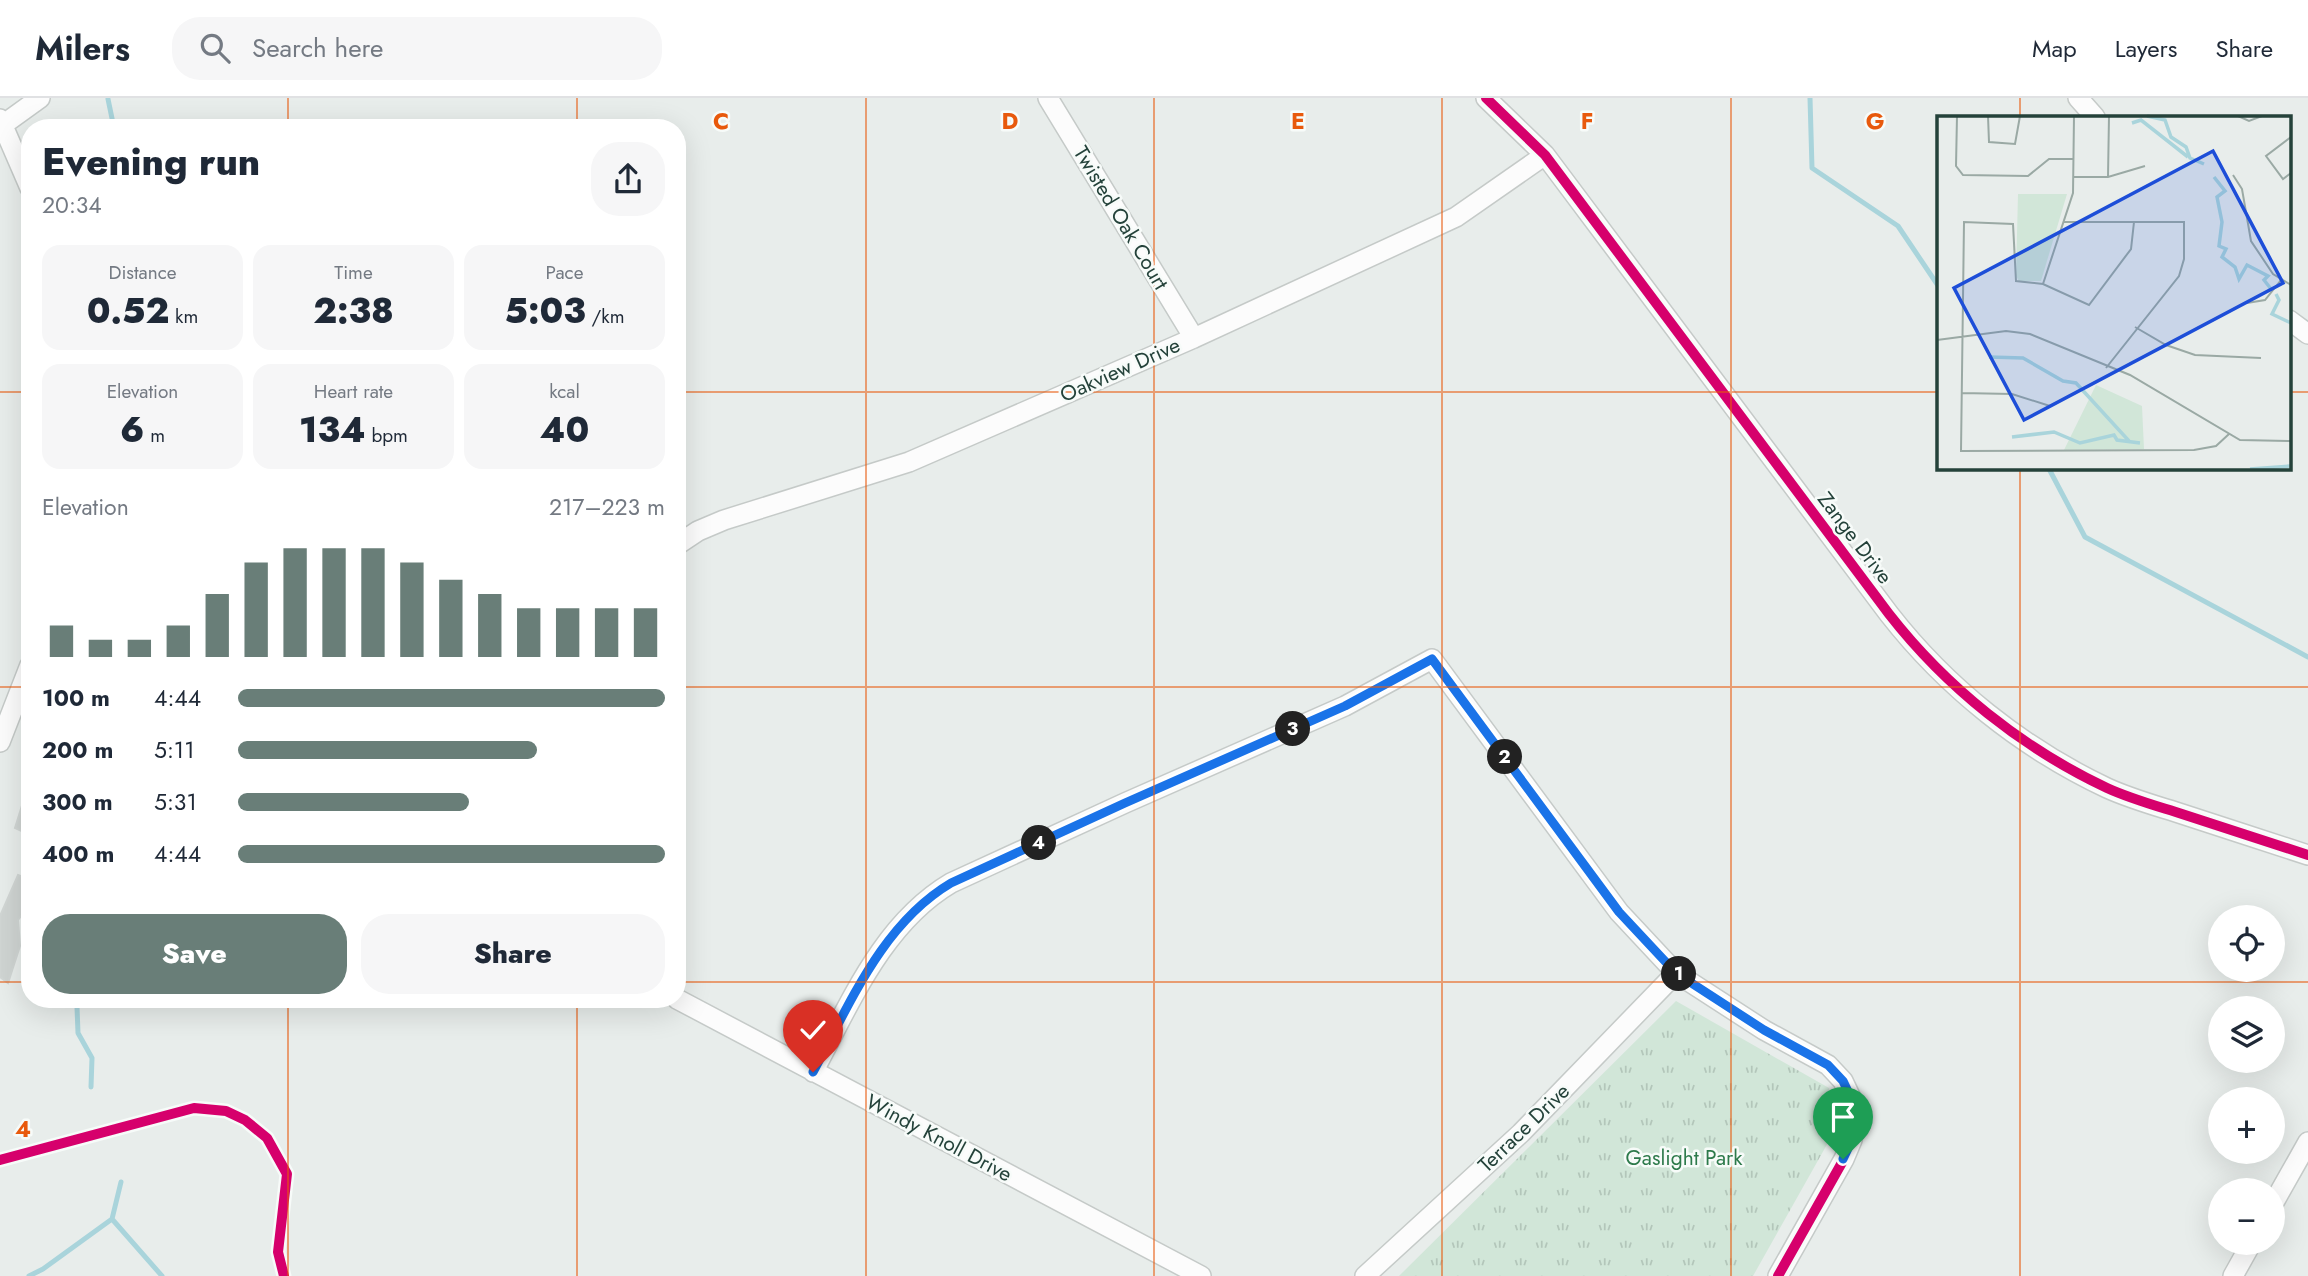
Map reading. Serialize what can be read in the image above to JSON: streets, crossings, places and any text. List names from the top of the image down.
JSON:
{
  "streets": {
    "street": [
      "Twisted Oak Court",
      "Oakview Drive",
      "Zange Drive",
      "Terrace Drive",
      "Windy Knoll Drive"
    ]
  },
  "crossings": [
    ["Twisted Oak Court", "Oakview Drive"],
    ["Oakview Drive", "Zange Drive"]
  ],
  "parks": ["Gaslight Park"],
  "page": {
    "header": "Milers",
    "search": "Search here",
    "nav": ["Map", "Layers", "Share"],
    "heading": ["Evening run", "20:34"],
    "stats": [
      ["Distance", "0.52 km"],
      ["Time", "2:38"],
      ["Pace", "5:03 /km"],
      ["Elevation", "6 m"],
      ["Heart rate", "134 bpm"],
      ["kcal", "40"]
    ],
    "chart": ["Elevation", "217–223 m"],
    "list": [
      {
        "name": "100 m",
        "note": "4:44"
      },
      {
        "name": "200 m",
        "note": "5:11"
      },
      {
        "name": "300 m",
        "note": "5:31"
      },
      {
        "name": "400 m",
        "note": "4:44"
      }
    ],
    "pins": [
      "3",
      "2",
      "4",
      "1"
    ],
    "buttons": ["Save", "Share"],
    "map_buttons": ["+", "−"]
  },
  "grid": {
    "columns": [
      "C",
      "D",
      "E",
      "F",
      "G"
    ],
    "rows": ["4"]
  }
}
